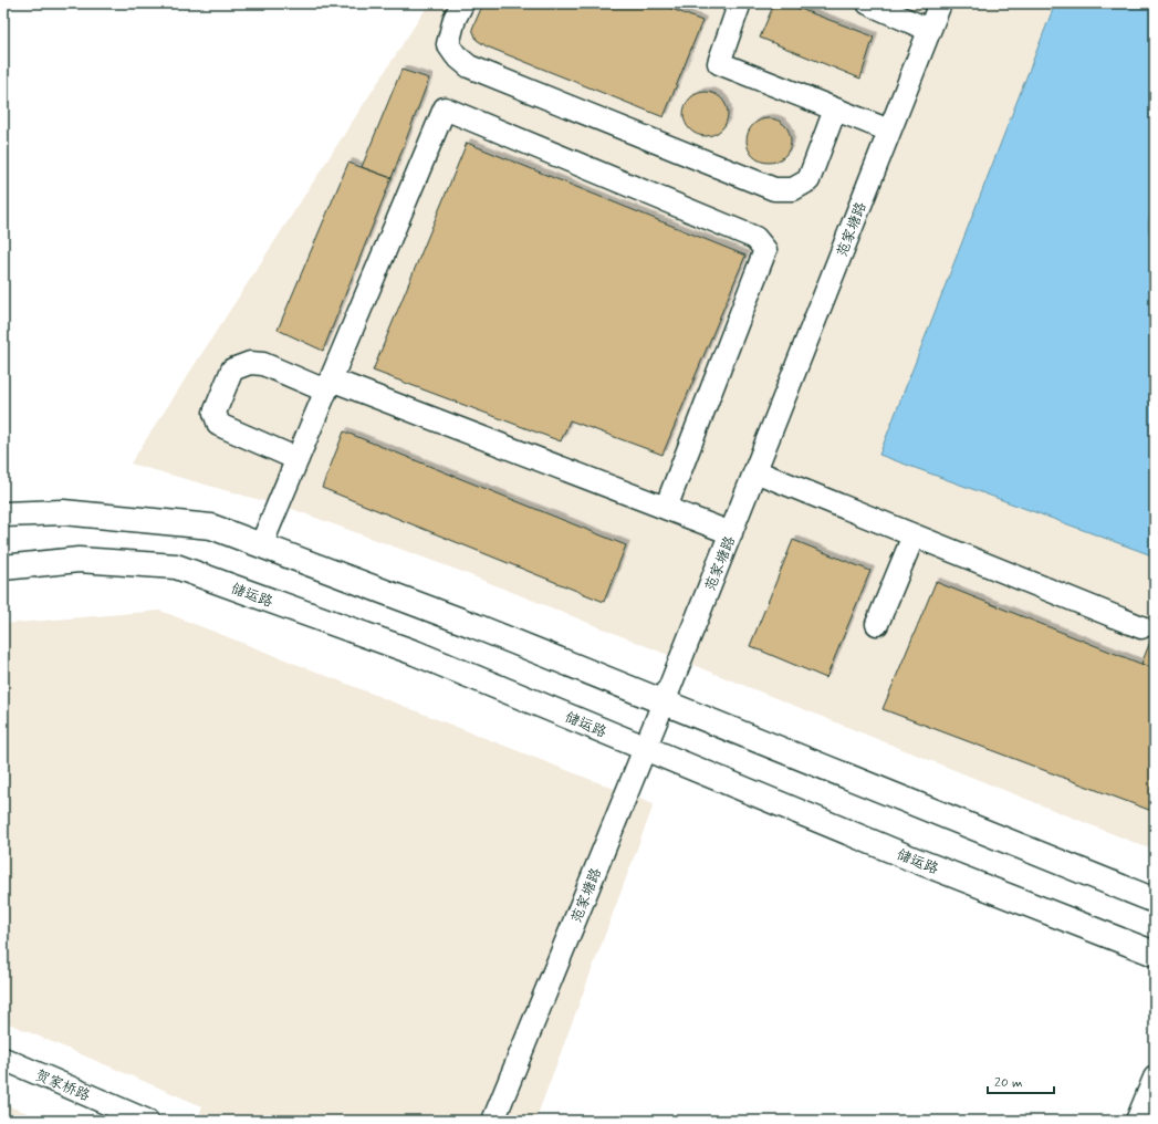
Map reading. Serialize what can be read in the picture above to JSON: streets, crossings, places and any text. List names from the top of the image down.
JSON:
{
  "streets": {
    "main road": ["储运路"],
    "street": ["范家塘路", "贺家桥路"]
  },
  "crossings": [
    ["范家塘路", "储运路"]
  ],
  "scale_bar": "20 m"
}
